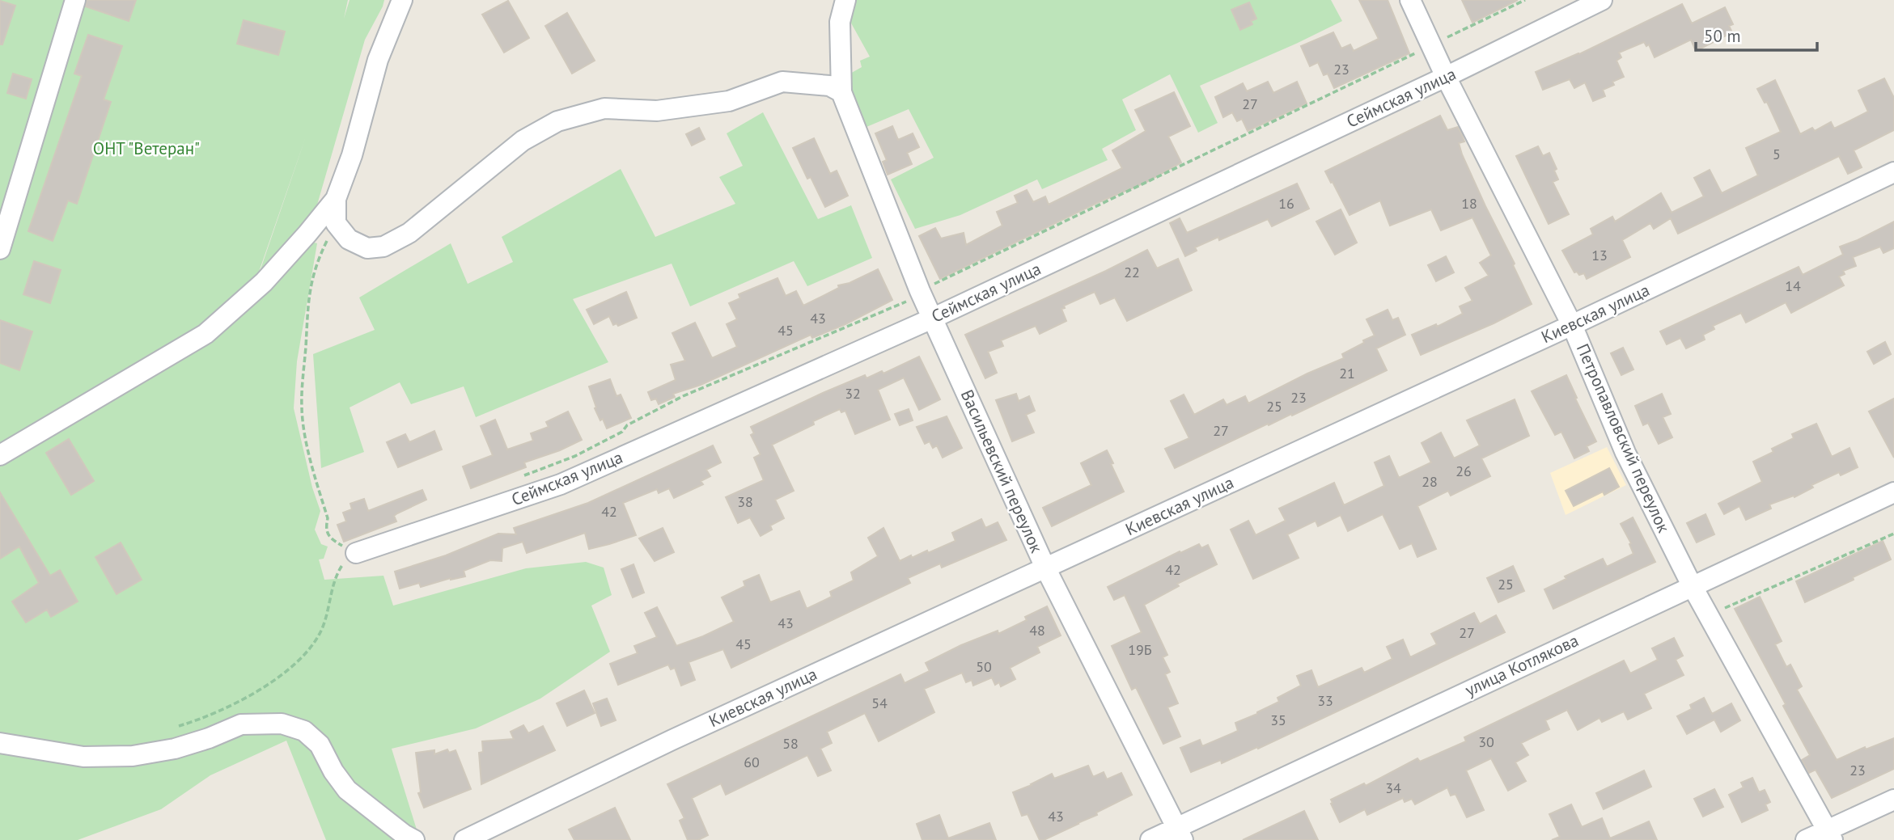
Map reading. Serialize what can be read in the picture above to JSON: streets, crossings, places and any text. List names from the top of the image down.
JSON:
{
  "streets": {
    "street": [
      "Сеймская улица",
      "Киевская улица",
      "Петропавловский переулок",
      "Васильевский переулок",
      "улица Котлякова"
    ]
  },
  "crossings": [
    ["Сеймская улица", "Петропавловский переулок"],
    ["Сеймская улица", "Васильевский переулок"],
    ["Киевская улица", "Петропавловский переулок"],
    ["Киевская улица", "Васильевский переулок"],
    ["Петропавловский переулок", "улица Котлякова"],
    ["Васильевский переулок", "улица Котлякова"]
  ],
  "parks": ["ОНТ \"Ветеран\""],
  "house_numbers": [
    "23",
    "27",
    "5",
    "16",
    "18",
    "13",
    "22",
    "14",
    "43",
    "45",
    "21",
    "32",
    "23",
    "25",
    "27",
    "26",
    "28",
    "38",
    "42",
    "42",
    "25",
    "43",
    "48",
    "27",
    "45",
    "19Б",
    "50",
    "33",
    "54",
    "35",
    "30",
    "58",
    "60",
    "23",
    "34",
    "43"
  ],
  "scale_bar": "50 m"
}
